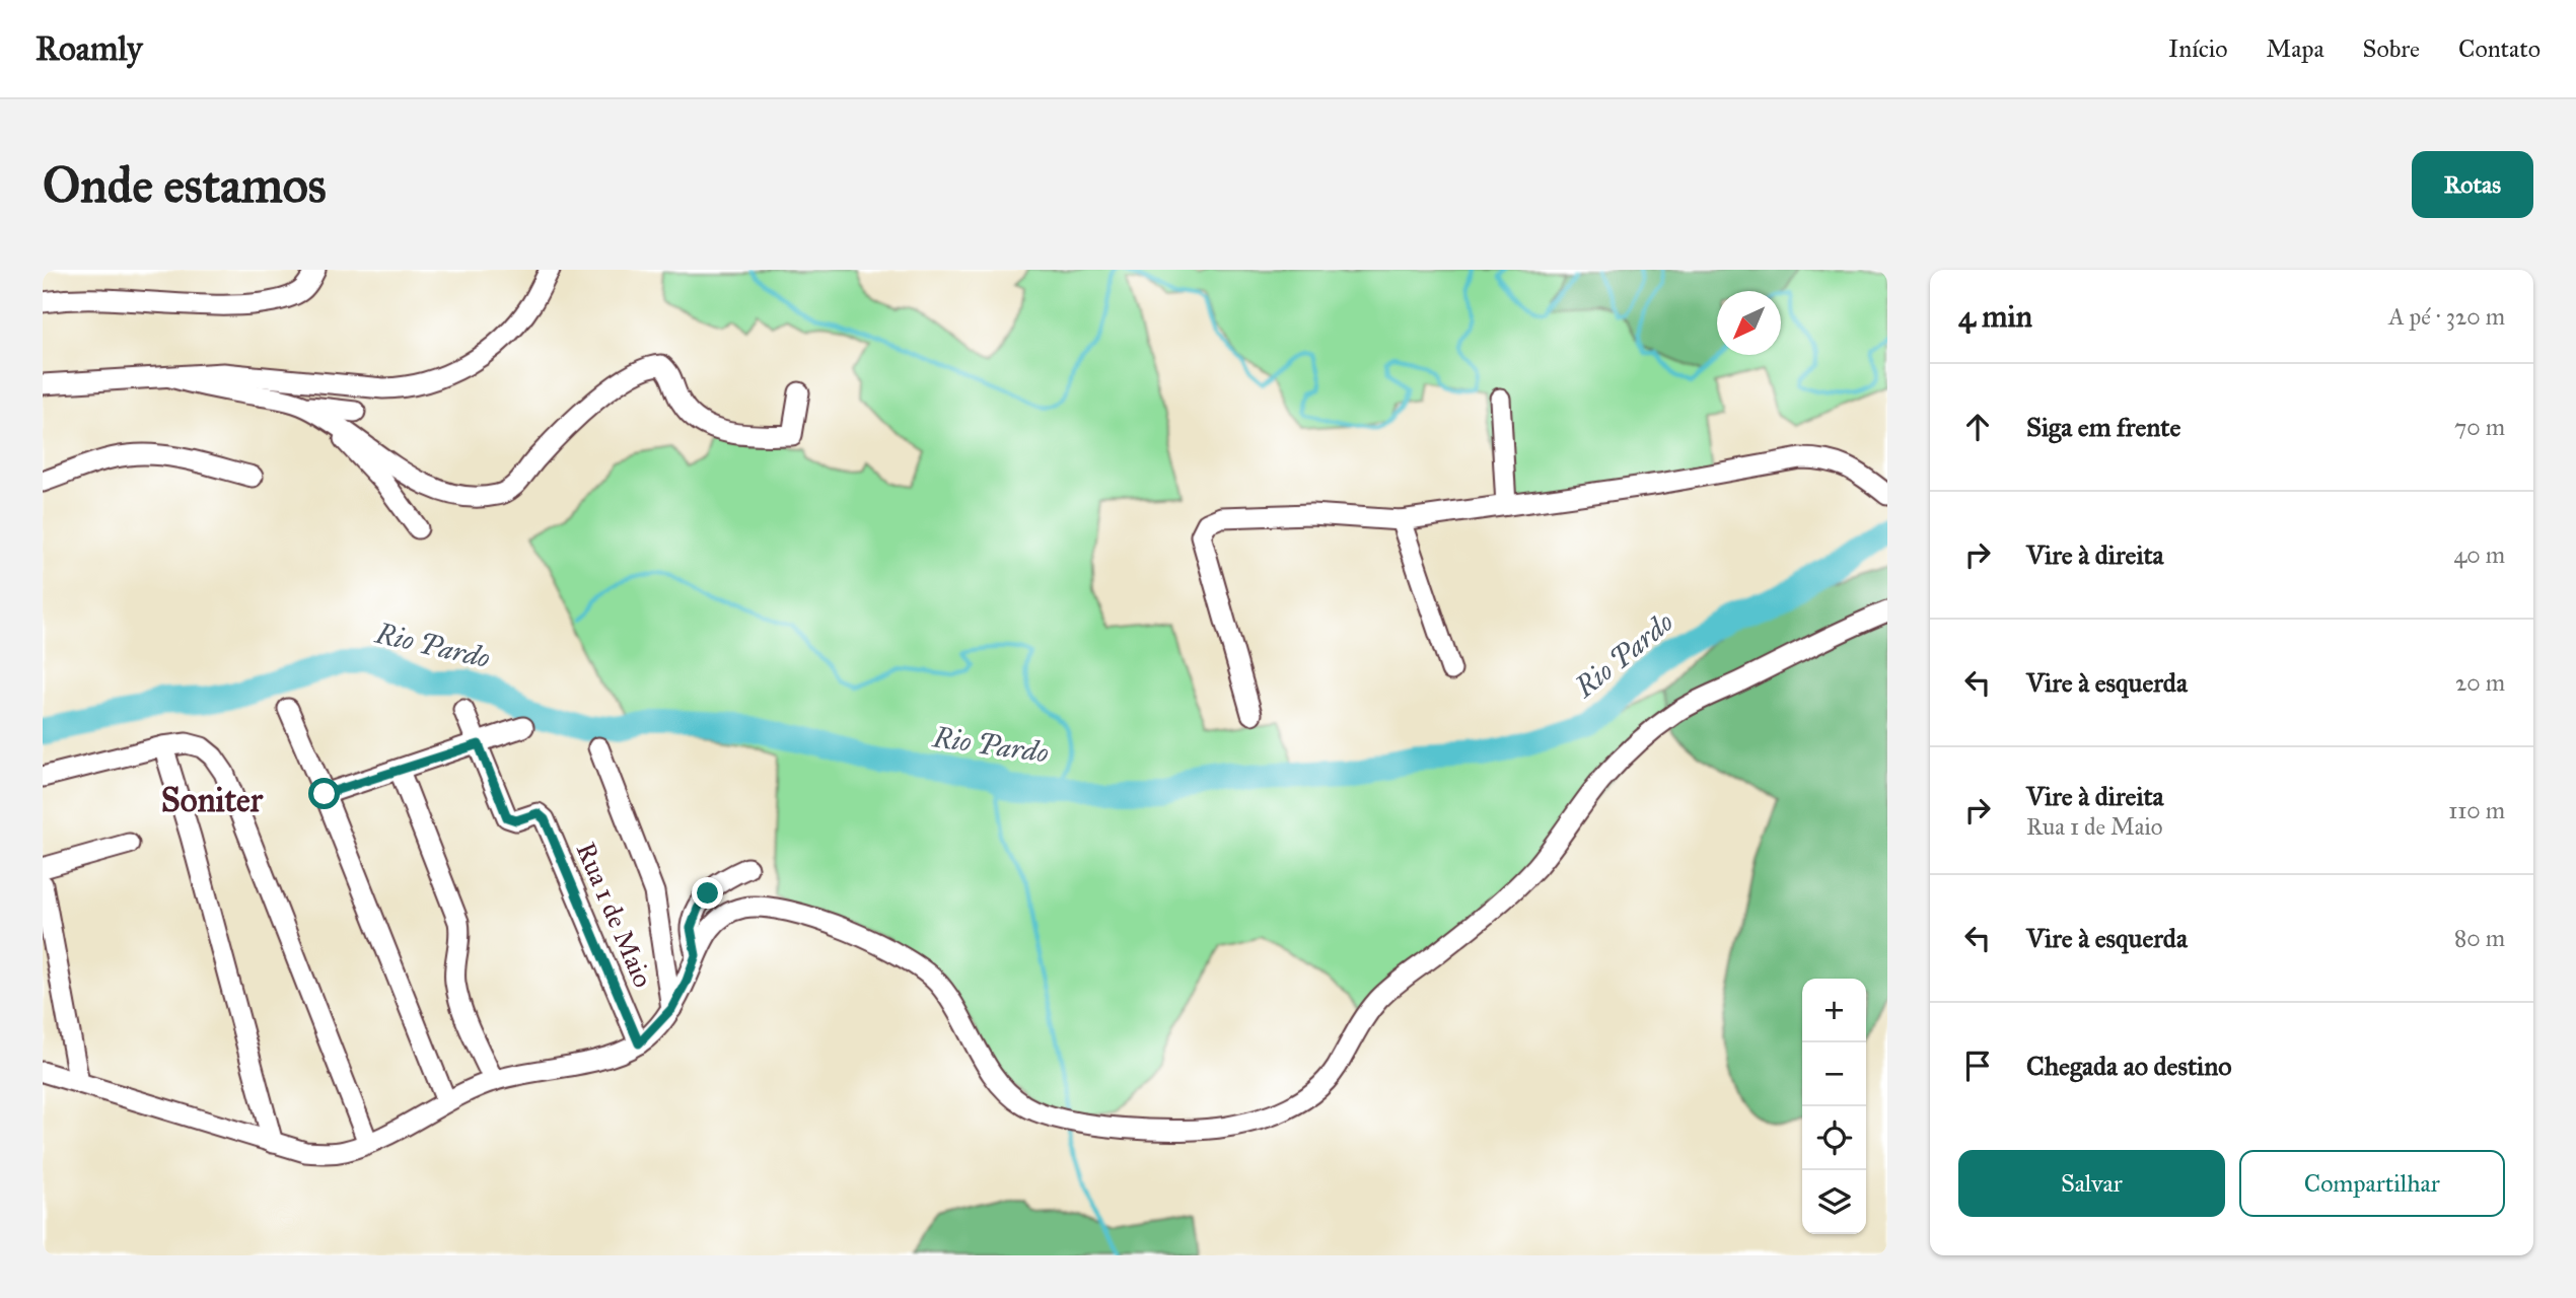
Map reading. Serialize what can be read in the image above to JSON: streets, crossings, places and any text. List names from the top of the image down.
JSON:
{
  "streets": {
    "street": ["Rua 1 de Maio"]
  },
  "districts": ["Soniter"],
  "water": ["Rio Pardo"],
  "north": "bottom left",
  "page": {
    "header": "Roamly",
    "nav": [
      "Início",
      "Mapa",
      "Sobre",
      "Contato"
    ],
    "buttons": [
      "Rotas",
      ["Salvar", "Compartilhar"]
    ],
    "title": "Onde estamos",
    "heading": ["4 min", "A pé · 320 m"],
    "list": [
      ["Siga em frente", "70 m"],
      ["Vire à direita", "40 m"],
      ["Vire à esquerda", "20 m"],
      ["Vire à direita", "Rua 1 de Maio", "110 m"],
      ["Vire à esquerda", "80 m"],
      "Chegada ao destino"
    ],
    "map_buttons": ["+", "−"]
  }
}
